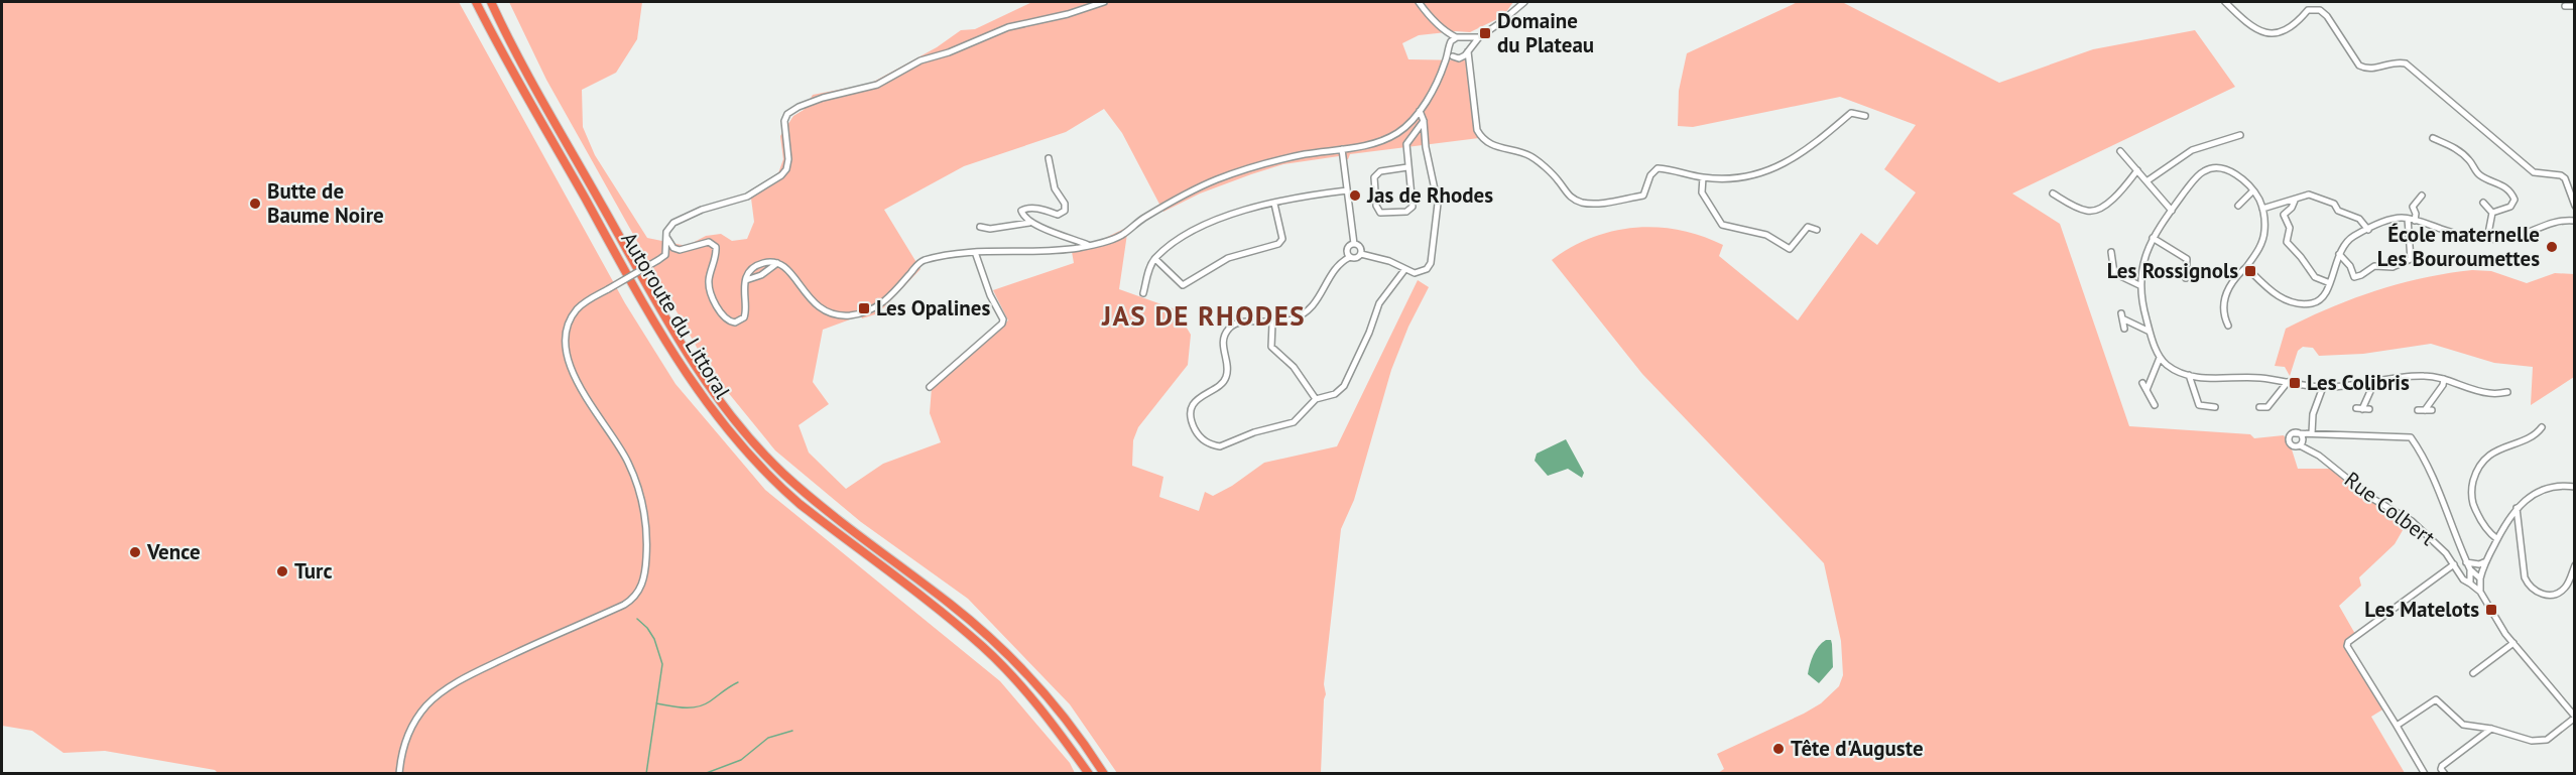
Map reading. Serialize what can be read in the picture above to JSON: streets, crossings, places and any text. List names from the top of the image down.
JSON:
{
  "streets": {
    "highway": ["Autoroute du Littoral"],
    "street": ["Rue Colbert"]
  },
  "districts": ["JAS DE RHODES"],
  "places": {
    "transit": [
      "Domaine du Plateau",
      "Les Rossignols",
      "Les Opalines",
      "Les Colibris",
      "Les Matelots"
    ],
    "other": [
      "Jas de Rhodes",
      "Butte de Baume Noire",
      "École maternelle Les Bouroumettes",
      "Vence",
      "Turc",
      "Tête d'Auguste"
    ]
  }
}
